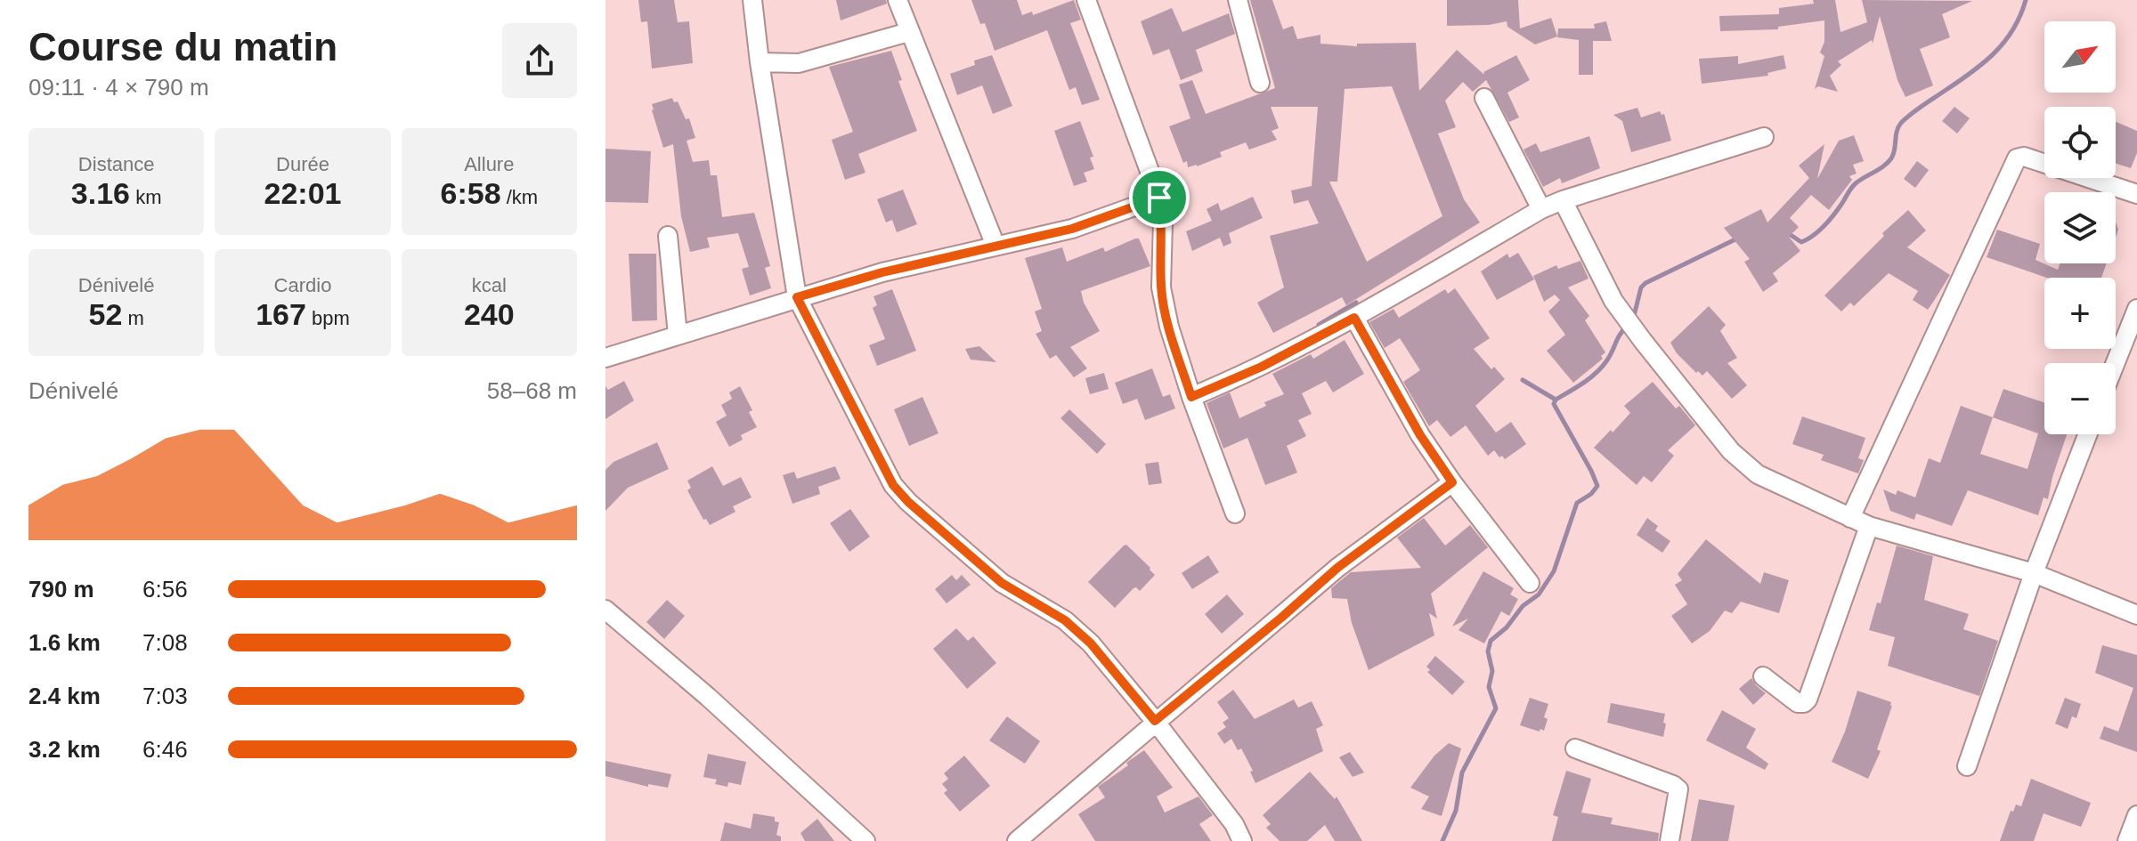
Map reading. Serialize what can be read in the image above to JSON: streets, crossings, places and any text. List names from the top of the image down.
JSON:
{
  "north": "top right",
  "page": {
    "heading": ["Course du matin", "09:11 · 4 × 790 m"],
    "map_buttons": ["+", "−"],
    "stats": [
      ["Distance", "3.16 km"],
      ["Durée", "22:01"],
      ["Allure", "6:58 /km"],
      ["Dénivelé", "52 m"],
      ["Cardio", "167 bpm"],
      ["kcal", "240"]
    ],
    "chart": ["Dénivelé", "58–68 m"],
    "list": [
      {
        "name": "790 m",
        "note": "6:56"
      },
      {
        "name": "1.6 km",
        "note": "7:08"
      },
      {
        "name": "2.4 km",
        "note": "7:03"
      },
      {
        "name": "3.2 km",
        "note": "6:46"
      }
    ]
  }
}
